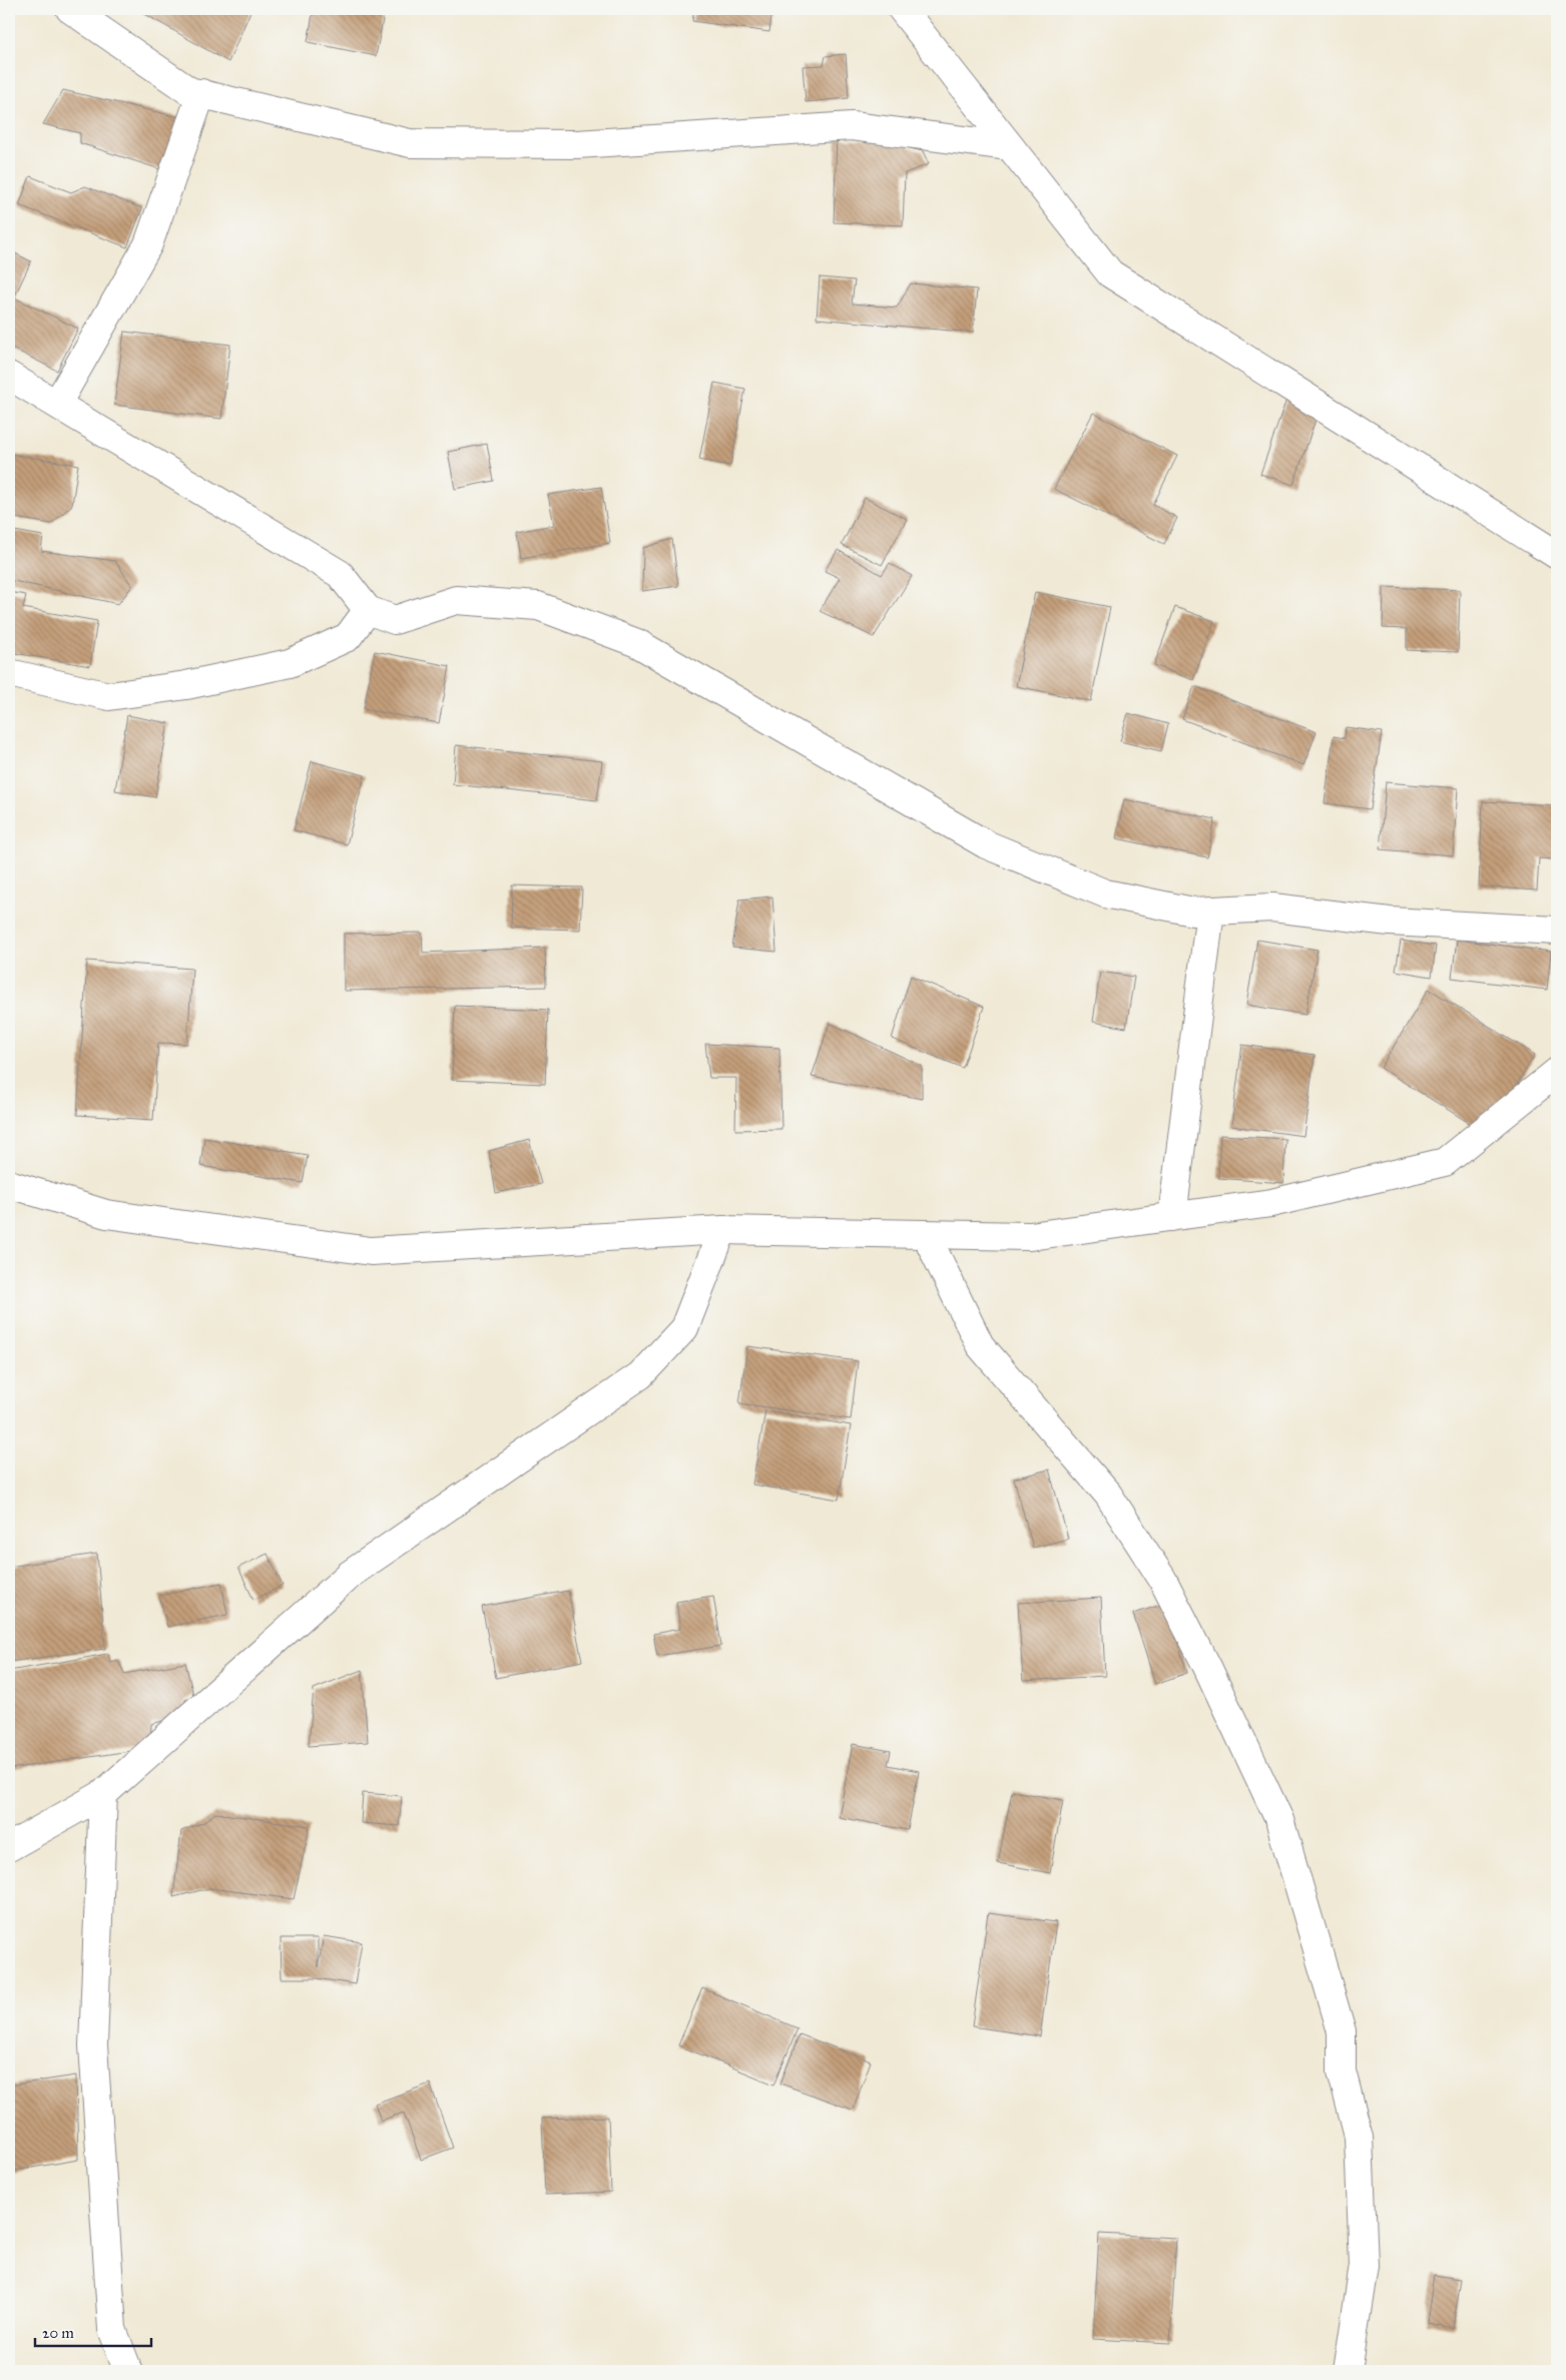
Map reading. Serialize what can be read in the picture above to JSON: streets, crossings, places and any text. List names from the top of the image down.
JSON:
{
  "scale_bar": "20 m"
}
